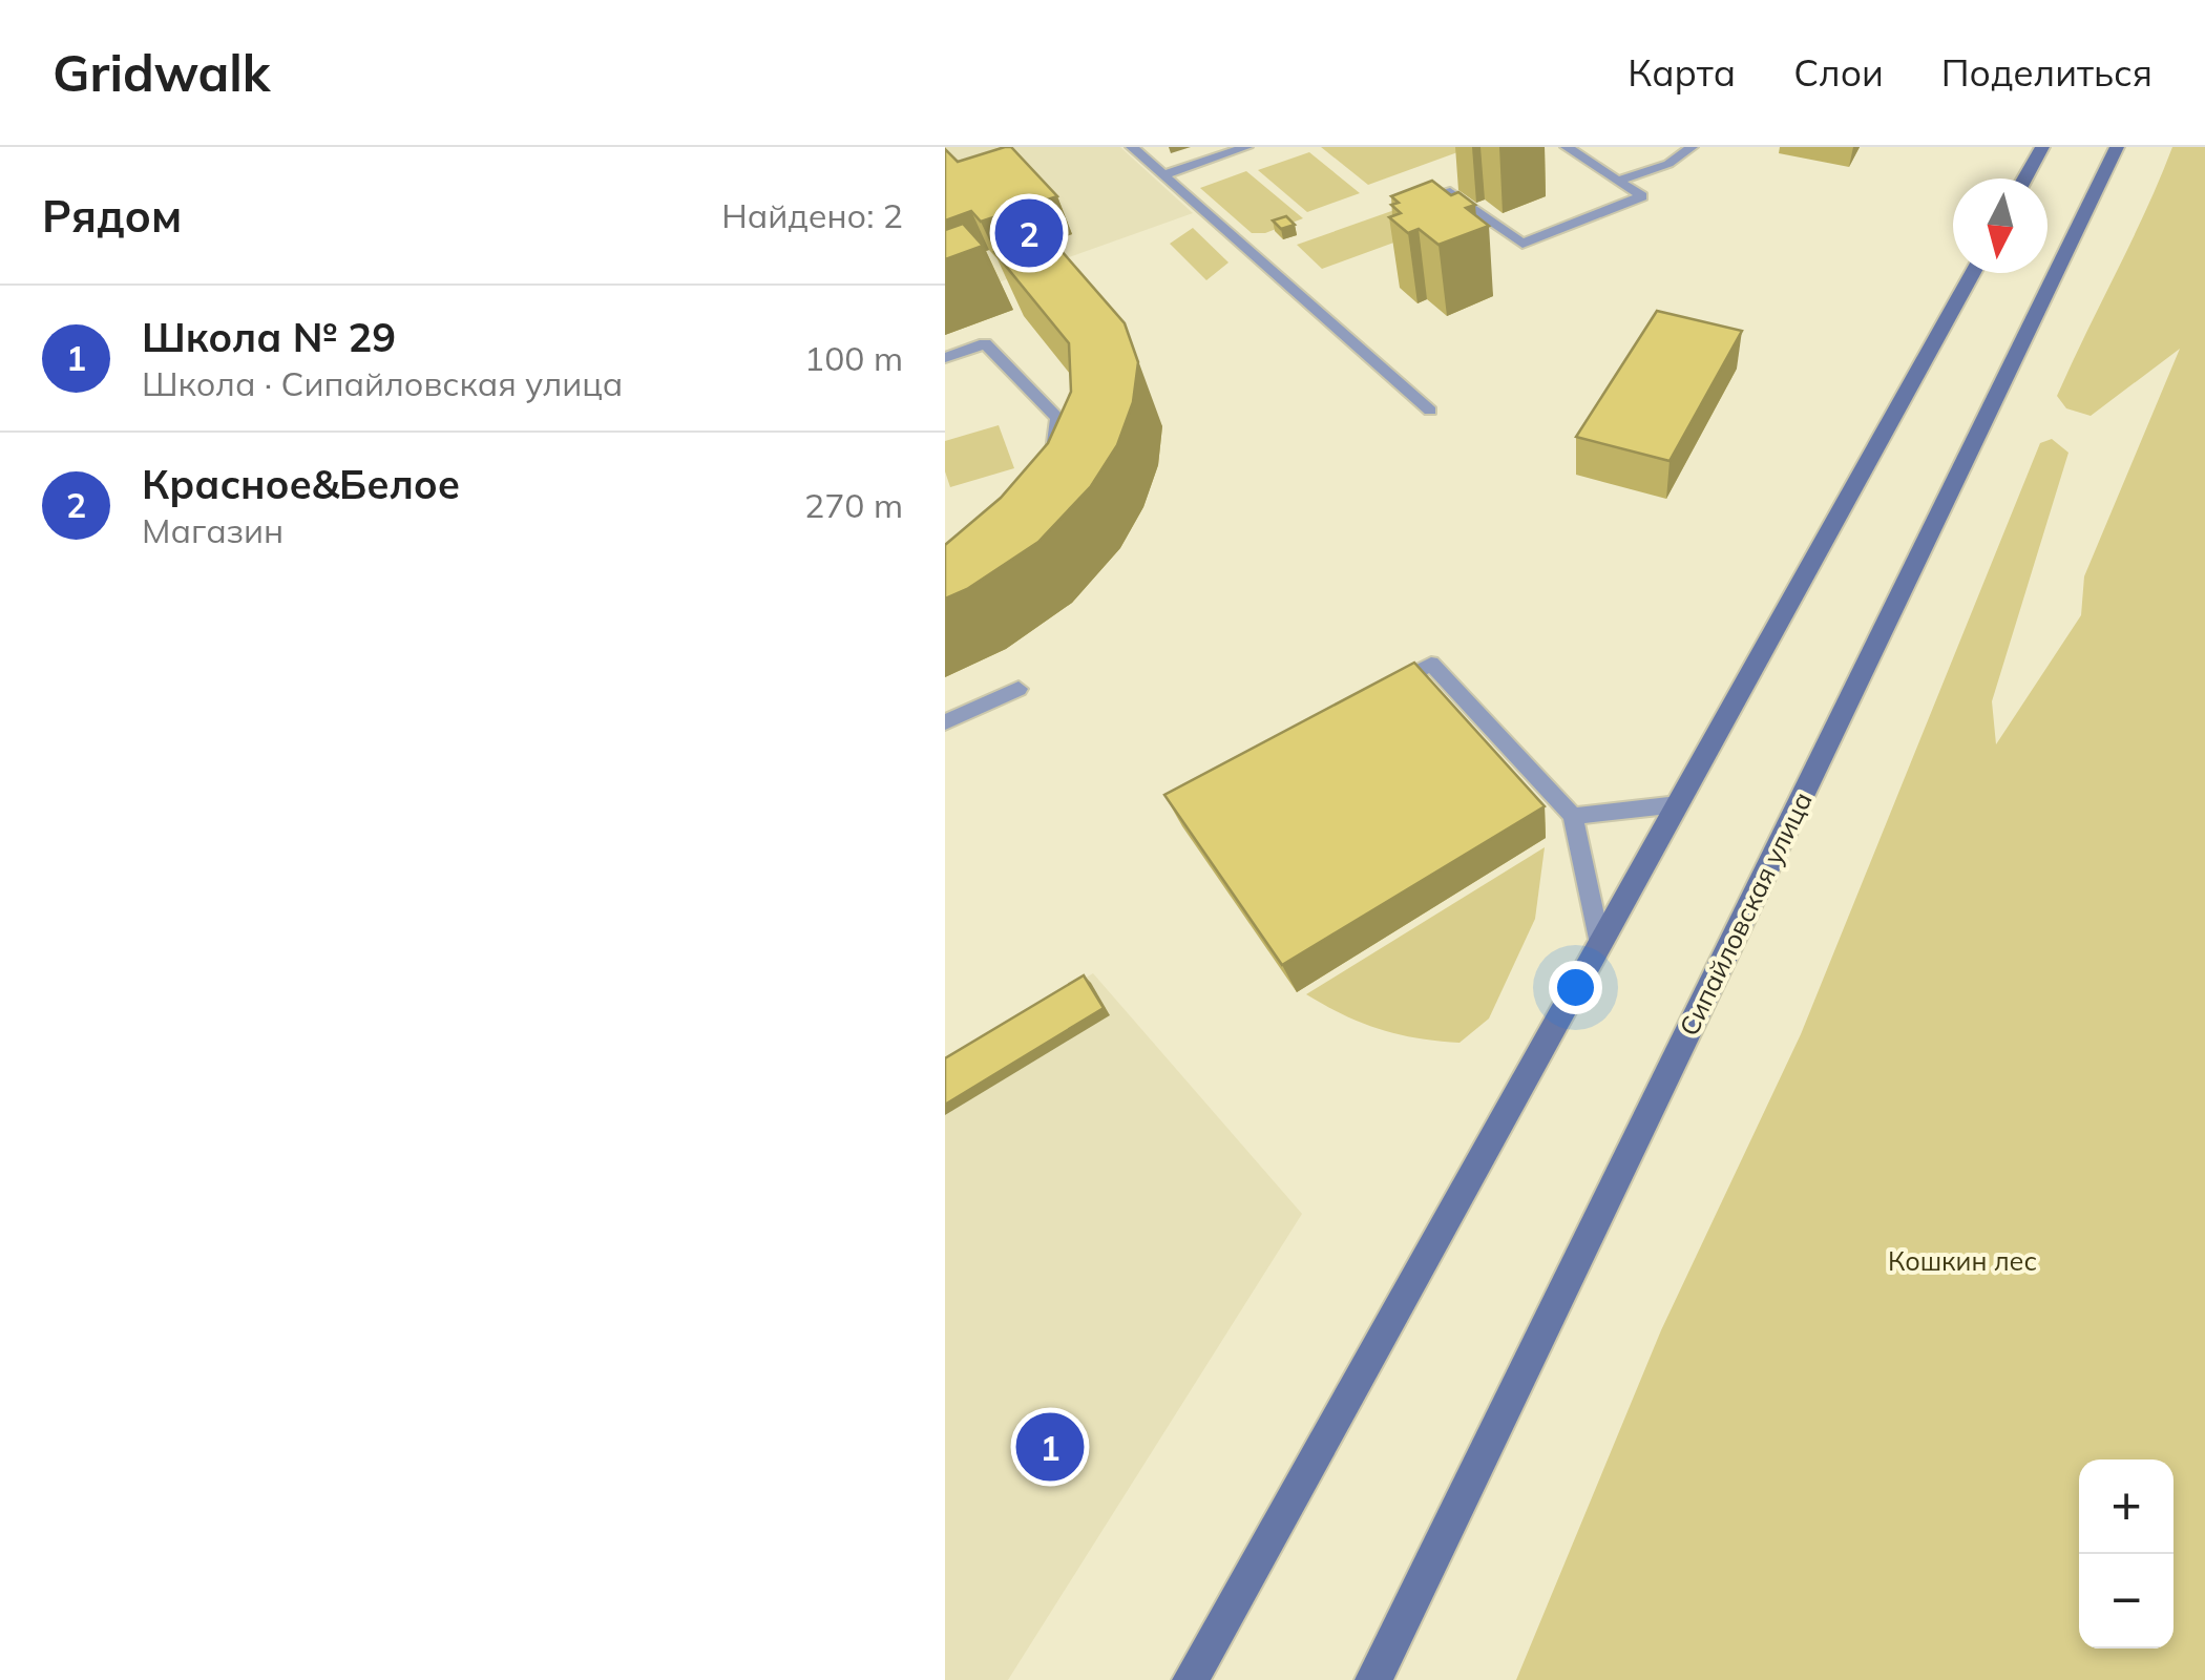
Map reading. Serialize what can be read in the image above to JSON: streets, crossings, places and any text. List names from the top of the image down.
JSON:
{
  "streets": {
    "main road": ["Сипайловская улица"]
  },
  "parks": ["Кошкин лес"],
  "north": "bottom",
  "page": {
    "header": "Gridwalk",
    "nav": ["Карта", "Слои", "Поделиться"],
    "heading": ["Рядом", "Найдено: 2"],
    "pins": ["2", "1"],
    "list": [
      {
        "mark": "1",
        "name": "Школа № 29",
        "note": "Школа · Сипайловская улица",
        "value": "100 m"
      },
      {
        "mark": "2",
        "name": "Красное&Белое",
        "note": "Магазин",
        "value": "270 m"
      }
    ],
    "map_buttons": ["+", "−"]
  }
}
